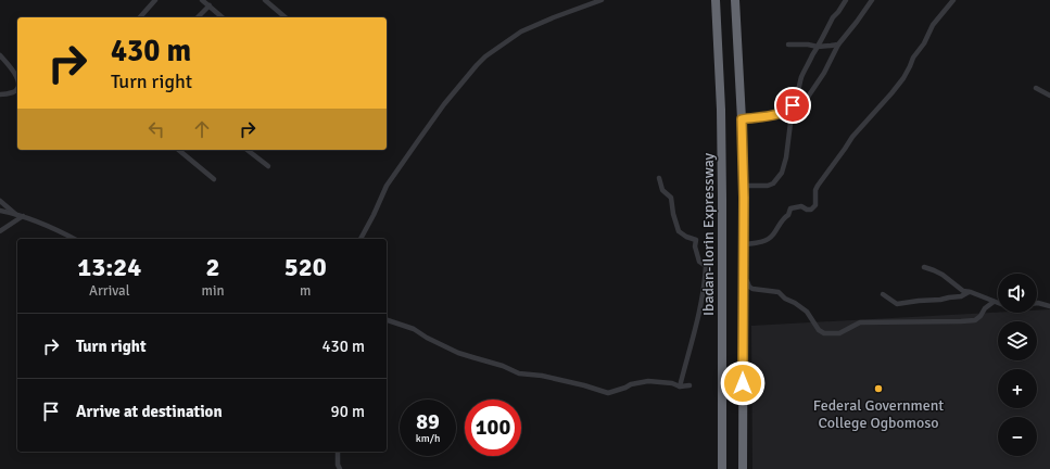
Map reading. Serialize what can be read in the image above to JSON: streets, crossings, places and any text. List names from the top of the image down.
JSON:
{
  "streets": {
    "highway": ["Ibadan-Ilorin Expressway"]
  },
  "places": ["Federal Government College Ogbomoso"],
  "page": {
    "turn": ["430 m", "Turn right"],
    "eta": [
      "13:24",
      "Arrival",
      "2",
      "min",
      "520",
      "m"
    ],
    "map_buttons": ["+", "−"],
    "list": [
      {
        "name": "Turn right",
        "value": "430 m"
      },
      {
        "name": "Arrive at destination",
        "value": "90 m"
      }
    ],
    "speed": "89 km/h",
    "limit": "100"
  }
}
